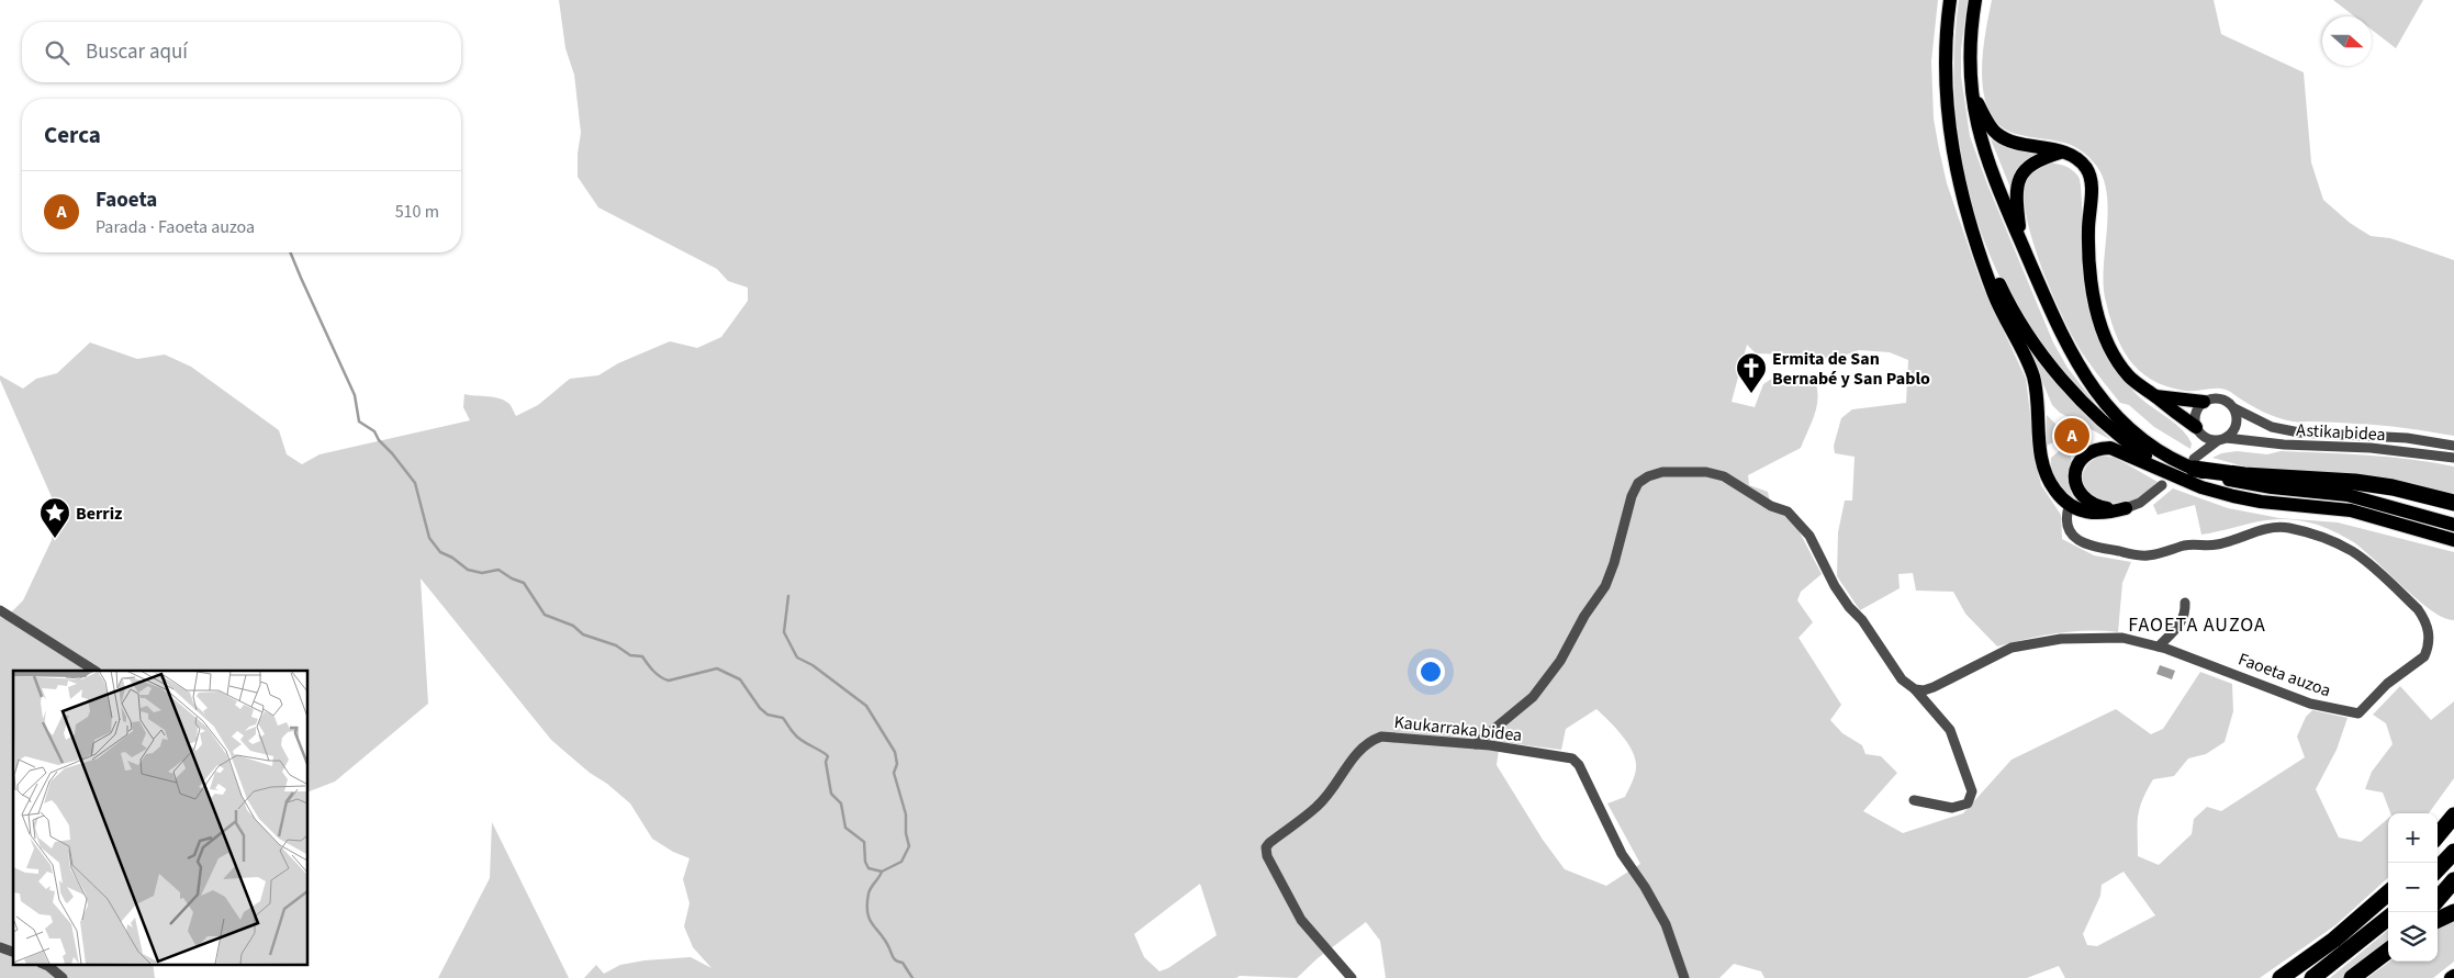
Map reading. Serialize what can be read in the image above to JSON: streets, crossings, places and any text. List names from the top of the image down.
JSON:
{
  "streets": {
    "street": ["Astika bidea", "Faoeta auzoa", "Kaukarraka bidea"]
  },
  "districts": ["FAOETA AUZOA"],
  "places": {
    "church": ["Ermita de San Bernabé y San Pablo"],
    "place": ["Berriz"]
  },
  "north": "right",
  "page": {
    "search": "Buscar aquí",
    "heading": "Cerca",
    "list": [
      {
        "mark": "A",
        "name": "Faoeta",
        "note": "Parada · Faoeta auzoa",
        "value": "510 m"
      }
    ],
    "pins": "A",
    "map_buttons": ["+", "−"]
  }
}
